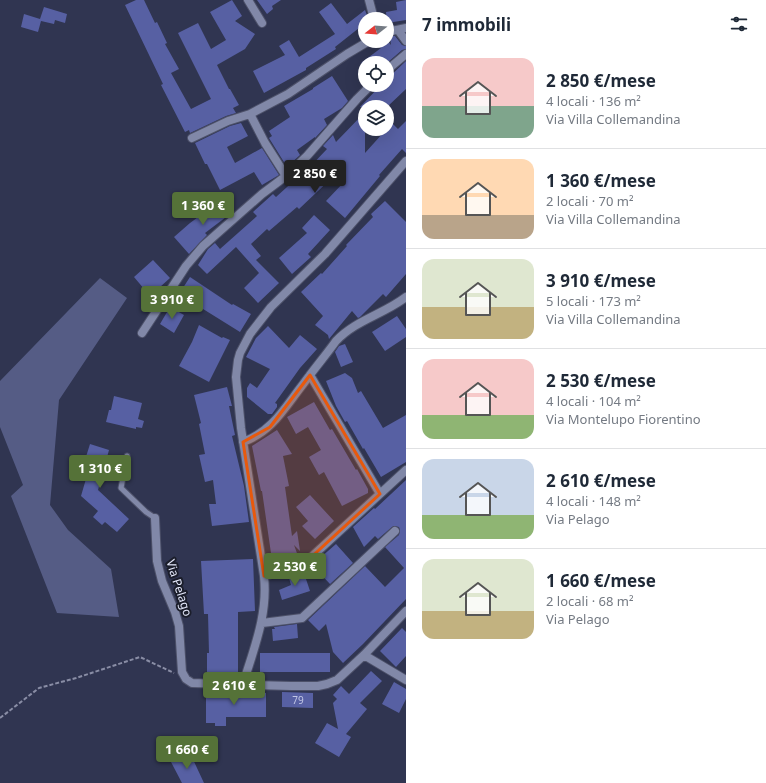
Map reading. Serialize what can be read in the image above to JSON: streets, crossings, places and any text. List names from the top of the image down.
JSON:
{
  "streets": {
    "street": ["Via Pelago"]
  },
  "house_numbers": ["79"],
  "north": "left",
  "page": {
    "heading": "7 immobili",
    "list": [
      {
        "name": "2 850 €/mese",
        "note": "4 locali · 136 m² · Via Villa Collemandina"
      },
      {
        "name": "1 360 €/mese",
        "note": "2 locali · 70 m² · Via Villa Collemandina"
      },
      {
        "name": "3 910 €/mese",
        "note": "5 locali · 173 m² · Via Villa Collemandina"
      },
      {
        "name": "2 530 €/mese",
        "note": "4 locali · 104 m² · Via Montelupo Fiorentino"
      },
      {
        "name": "2 610 €/mese",
        "note": "4 locali · 148 m² · Via Pelago"
      },
      {
        "name": "1 660 €/mese",
        "note": "2 locali · 68 m² · Via Pelago"
      }
    ],
    "price": [
      "2 850 €",
      "1 360 €",
      "3 910 €",
      "1 310 €",
      "2 530 €",
      "2 610 €",
      "1 660 €"
    ]
  }
}
